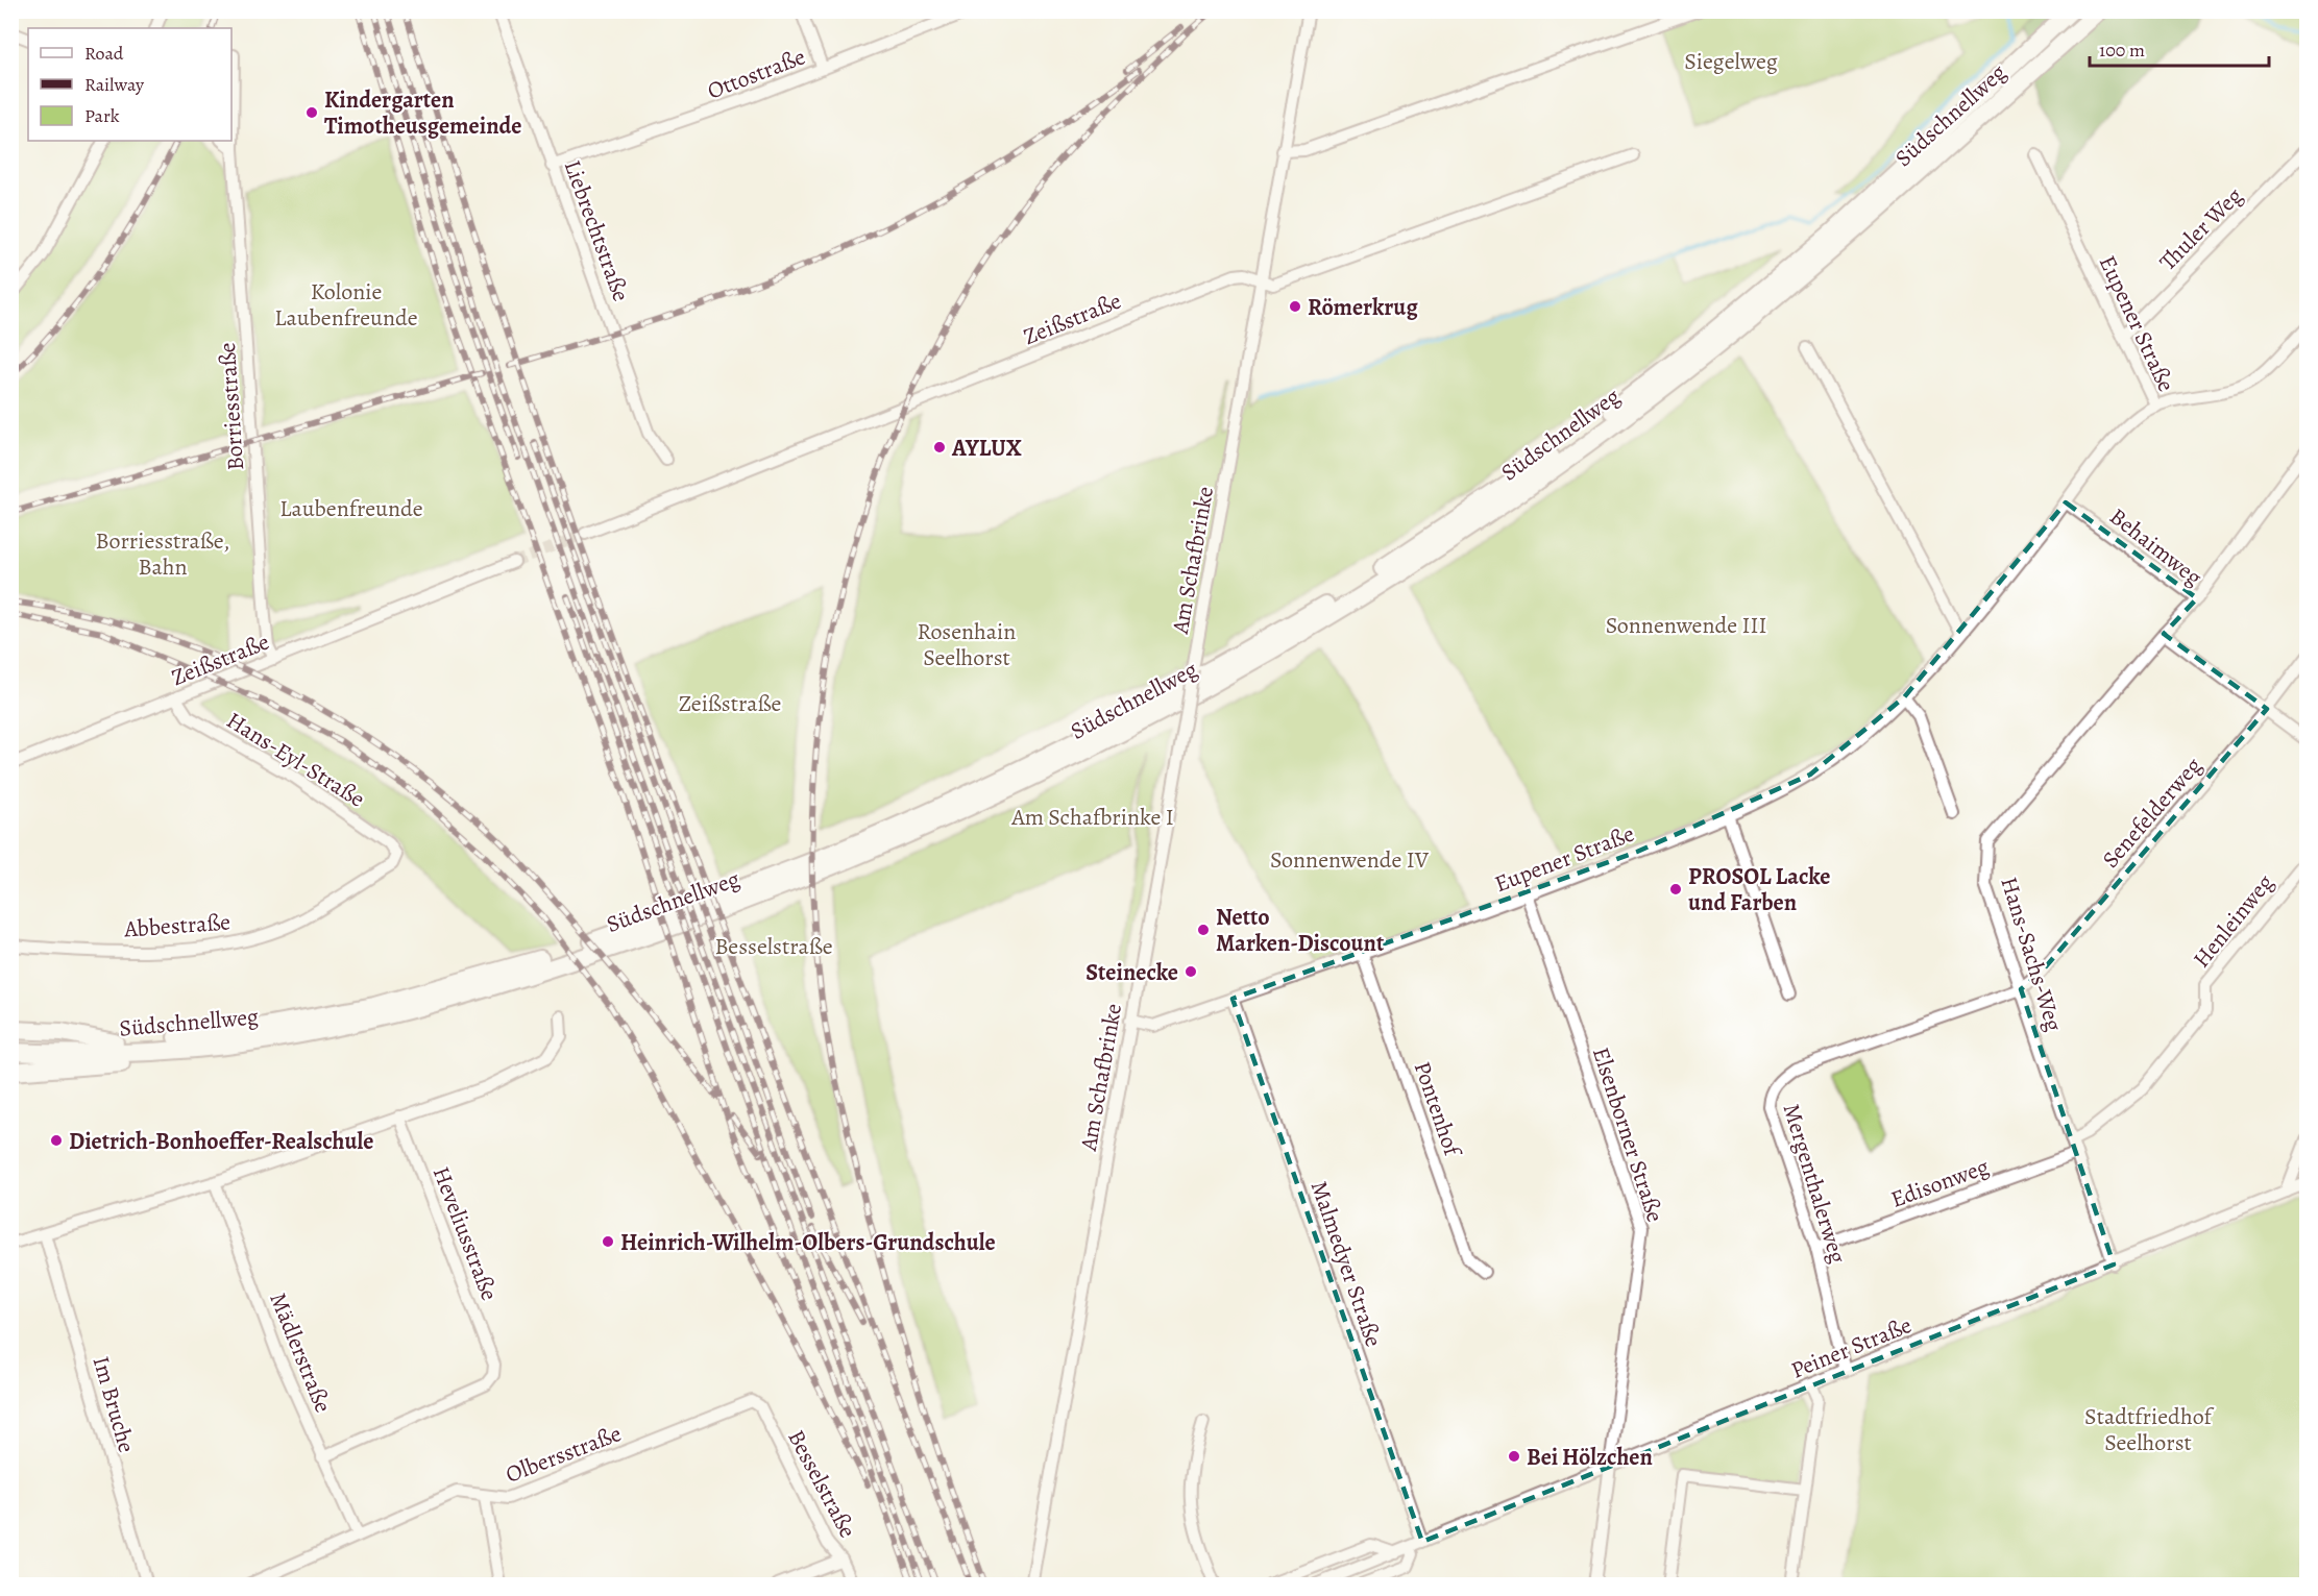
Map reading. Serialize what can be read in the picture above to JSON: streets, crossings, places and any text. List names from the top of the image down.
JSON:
{
  "streets": {
    "highway": ["Südschnellweg"],
    "street": [
      "Ottostraße",
      "Thuler Weg",
      "Liebrechtstraße",
      "Zeißstraße",
      "Eupener Straße",
      "Borriesstraße",
      "Behaimweg",
      "Am Schafbrinke",
      "Hans-Eyl-Straße",
      "Senefelderweg",
      "Henleinweg",
      "Abbestraße",
      "Hans-Sachs-Weg",
      "Pontenhof",
      "Elsenborner Straße",
      "Edisonweg",
      "Mergenthalerweg",
      "Heveliusstraße",
      "Malmedyer Straße",
      "Peiner Straße",
      "Mädlerstraße",
      "Im Bruche",
      "Olbersstraße",
      "Besselstraße"
    ]
  },
  "crossings": [
    ["Ottostraße", "Liebrechtstraße"],
    ["Thuler Weg", "Eupener Straße"],
    ["Zeißstraße", "Borriesstraße"],
    ["Zeißstraße", "Am Schafbrinke"],
    ["Zeißstraße", "Hans-Eyl-Straße"],
    ["Eupener Straße", "Behaimweg"],
    ["Eupener Straße", "Am Schafbrinke"],
    ["Eupener Straße", "Pontenhof"],
    ["Eupener Straße", "Elsenborner Straße"],
    ["Eupener Straße", "Malmedyer Straße"],
    ["Behaimweg", "Hans-Sachs-Weg"],
    ["Hans-Eyl-Straße", "Abbestraße"],
    ["Senefelderweg", "Hans-Sachs-Weg"],
    ["Senefelderweg", "Mergenthalerweg"],
    ["Henleinweg", "Hans-Sachs-Weg"],
    ["Hans-Sachs-Weg", "Edisonweg"],
    ["Hans-Sachs-Weg", "Mergenthalerweg"],
    ["Hans-Sachs-Weg", "Peiner Straße"],
    ["Elsenborner Straße", "Peiner Straße"],
    ["Edisonweg", "Mergenthalerweg"],
    ["Mergenthalerweg", "Peiner Straße"],
    ["Heveliusstraße", "Mädlerstraße"],
    ["Malmedyer Straße", "Peiner Straße"],
    ["Mädlerstraße", "Olbersstraße"],
    ["Olbersstraße", "Besselstraße"]
  ],
  "parks": [
    "Siegelweg",
    "Kolonie Laubenfreunde",
    "Laubenfreunde",
    "Borriesstraße, Bahn",
    "Sonnenwende III",
    "Rosenhain Seelhorst",
    "Zeißstraße",
    "Am Schafbrinke I",
    "Sonnenwende IV",
    "Besselstraße",
    "Stadtfriedhof Seelhorst"
  ],
  "places": [
    "Kindergarten Timotheusgemeinde",
    "Römerkrug",
    "AYLUX",
    "PROSOL Lacke und Farben",
    "Netto Marken-Discount",
    "Steinecke",
    "Dietrich-Bonhoeffer-Realschule",
    "Heinrich-Wilhelm-Olbers-Grundschule",
    "Bei Hölzchen"
  ],
  "legend": ["Road", "Railway", "Park"],
  "scale_bar": "100 m"
}
